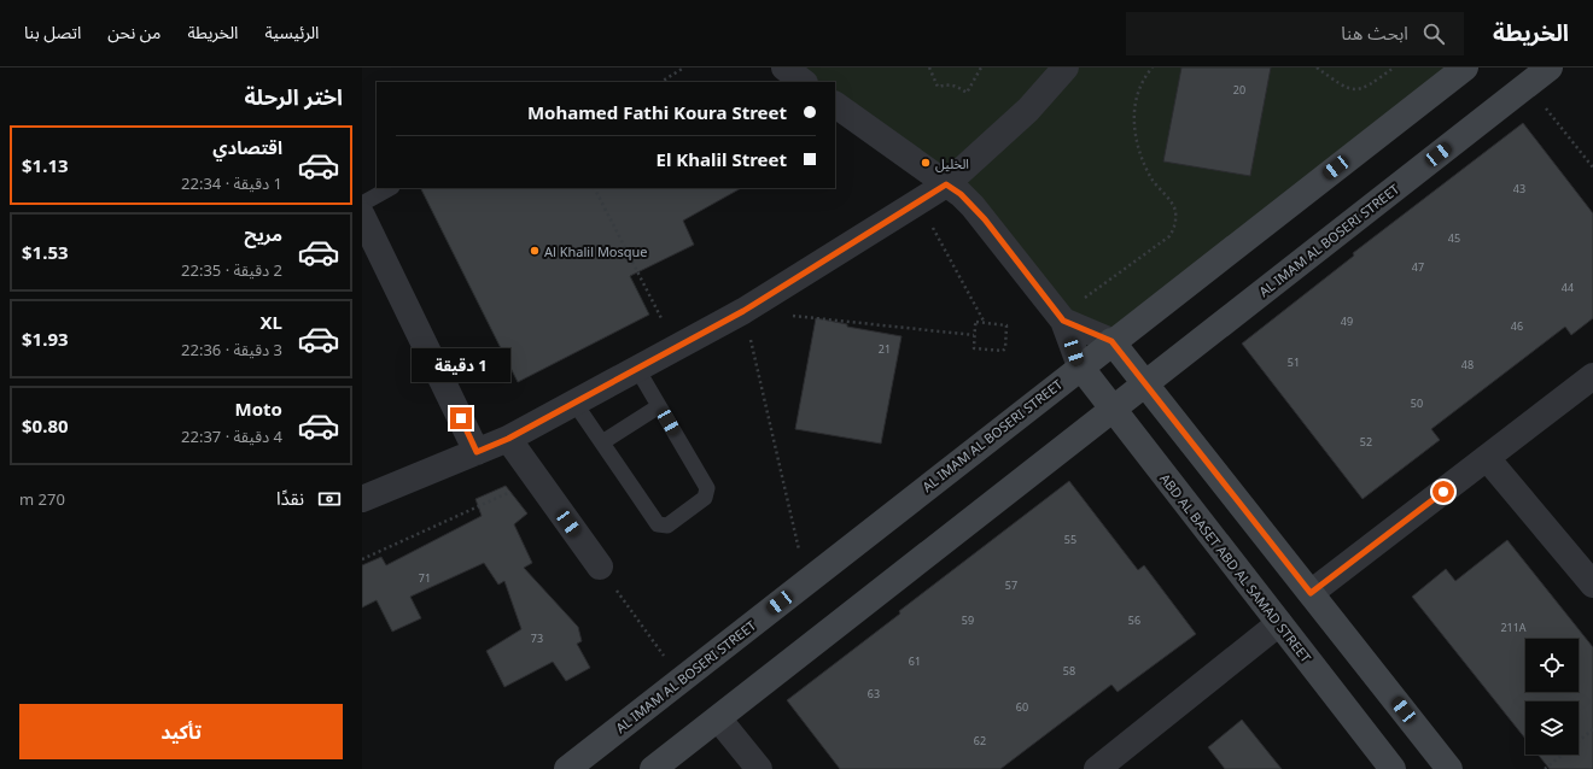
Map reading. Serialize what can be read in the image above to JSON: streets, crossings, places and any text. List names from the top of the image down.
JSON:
{
  "streets": {
    "street": ["AL IMAM AL BOSERI STREET", "ABD AL BASET ABD AL SAMAD STREET"]
  },
  "crossings": [
    ["AL IMAM AL BOSERI STREET", "ABD AL BASET ABD AL SAMAD STREET"]
  ],
  "places": ["الخليل", "Al Khalil Mosque"],
  "house_numbers": [
    "20",
    "43",
    "45",
    "47",
    "44",
    "49",
    "46",
    "21",
    "51",
    "48",
    "50",
    "52",
    "55",
    "71",
    "57",
    "59",
    "56",
    "211A",
    "73",
    "61",
    "58",
    "63",
    "60",
    "62"
  ],
  "page": {
    "header": "الخريطة",
    "search": "ابحث هنا",
    "nav": [
      "الرئيسية",
      "الخريطة",
      "من نحن",
      "اتصل بنا"
    ],
    "heading": "اختر الرحلة",
    "banner": ["Mohamed Fathi Koura Street", "El Khalil Street"],
    "list": [
      {
        "name": "اقتصادي",
        "note": "1 دقيقة · 22:34",
        "value": "$1.13"
      },
      {
        "name": "مريح",
        "note": "2 دقيقة · 22:35",
        "value": "$1.53"
      },
      {
        "name": "XL",
        "note": "3 دقيقة · 22:36",
        "value": "$1.93"
      },
      {
        "name": "Moto",
        "note": "4 دقيقة · 22:37",
        "value": "$0.80"
      }
    ],
    "bubble": "1 دقيقة",
    "pay": ["نقدًا", "270 m"],
    "buttons": "تأكيد"
  }
}
